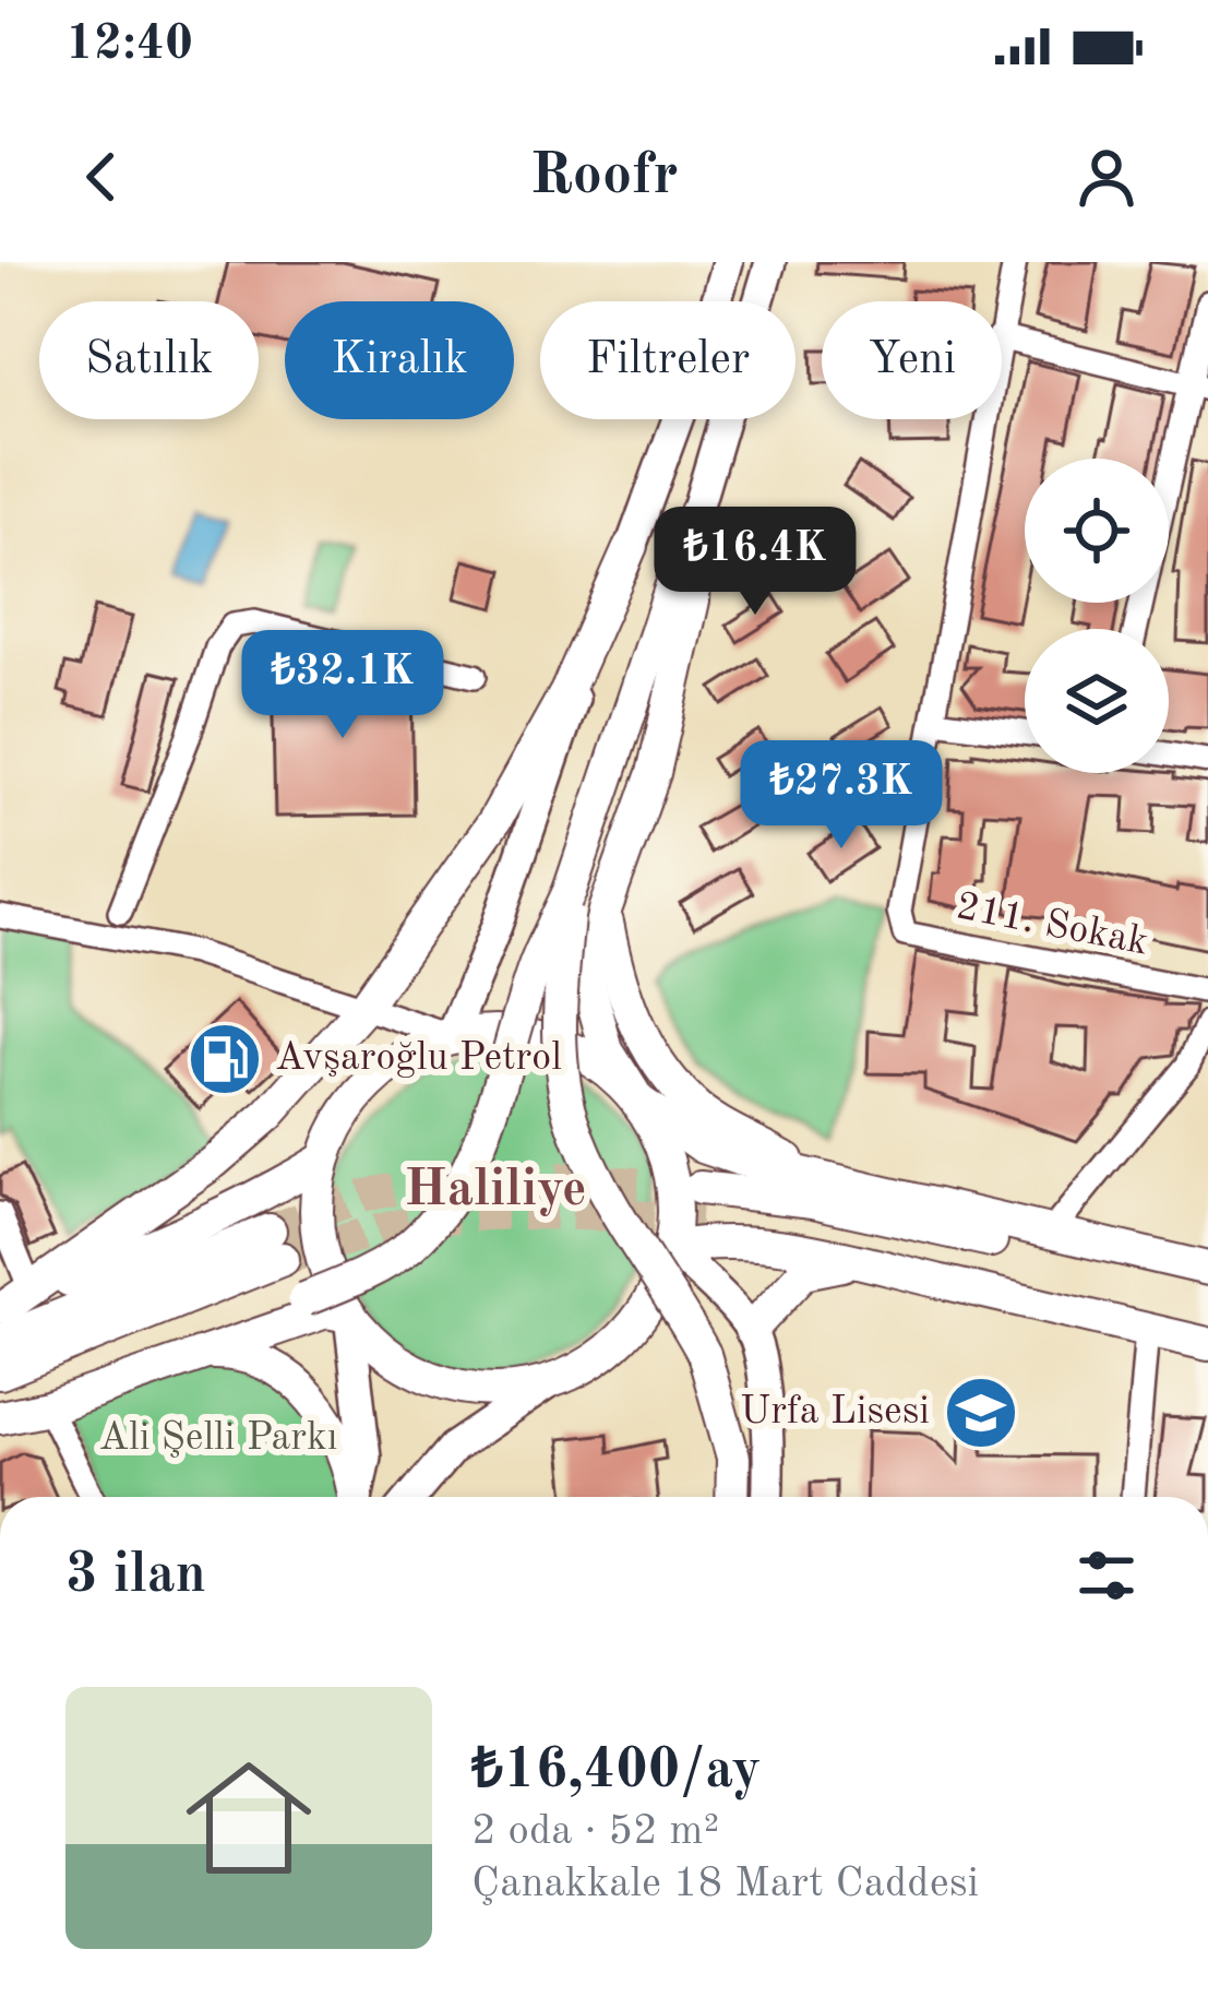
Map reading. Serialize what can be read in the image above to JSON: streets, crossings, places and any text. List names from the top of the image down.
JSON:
{
  "streets": {
    "street": ["211. Sokak"]
  },
  "districts": ["Haliliye"],
  "parks": ["Ali Şelli Parkı"],
  "places": {
    "fuel station": ["Avşaroğlu Petrol"],
    "school or university": ["Urfa Lisesi"]
  },
  "page": {
    "status": "12:40",
    "header": "Roofr",
    "chip": [
      "Satılık",
      "Kiralık",
      "Filtreler",
      "Yeni"
    ],
    "price": ["₺16.4K", "₺32.1K", "₺27.3K"],
    "heading": "3 ilan",
    "list": [
      {
        "name": "₺16,400/ay",
        "note": "2 oda · 52 m² · Çanakkale 18 Mart Caddesi"
      }
    ]
  }
}
